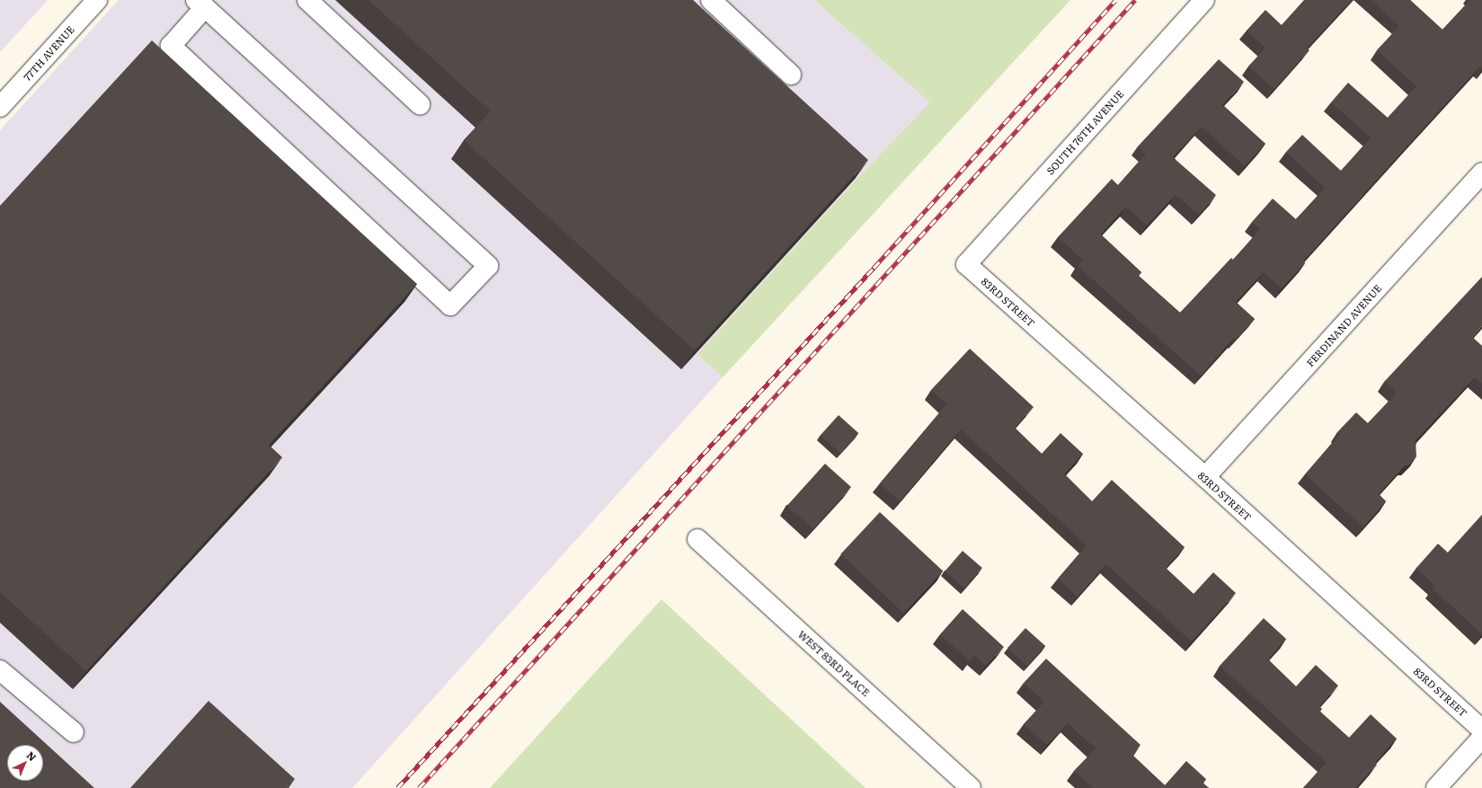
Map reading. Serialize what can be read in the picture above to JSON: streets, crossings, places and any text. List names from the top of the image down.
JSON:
{
  "streets": {
    "street": [
      "77TH AVENUE",
      "SOUTH 76TH AVENUE",
      "83RD STREET",
      "FERDINAND AVENUE",
      "WEST 83RD PLACE"
    ]
  },
  "crossings": [
    ["SOUTH 76TH AVENUE", "83RD STREET"],
    ["83RD STREET", "FERDINAND AVENUE"]
  ],
  "north": "top right"
}
